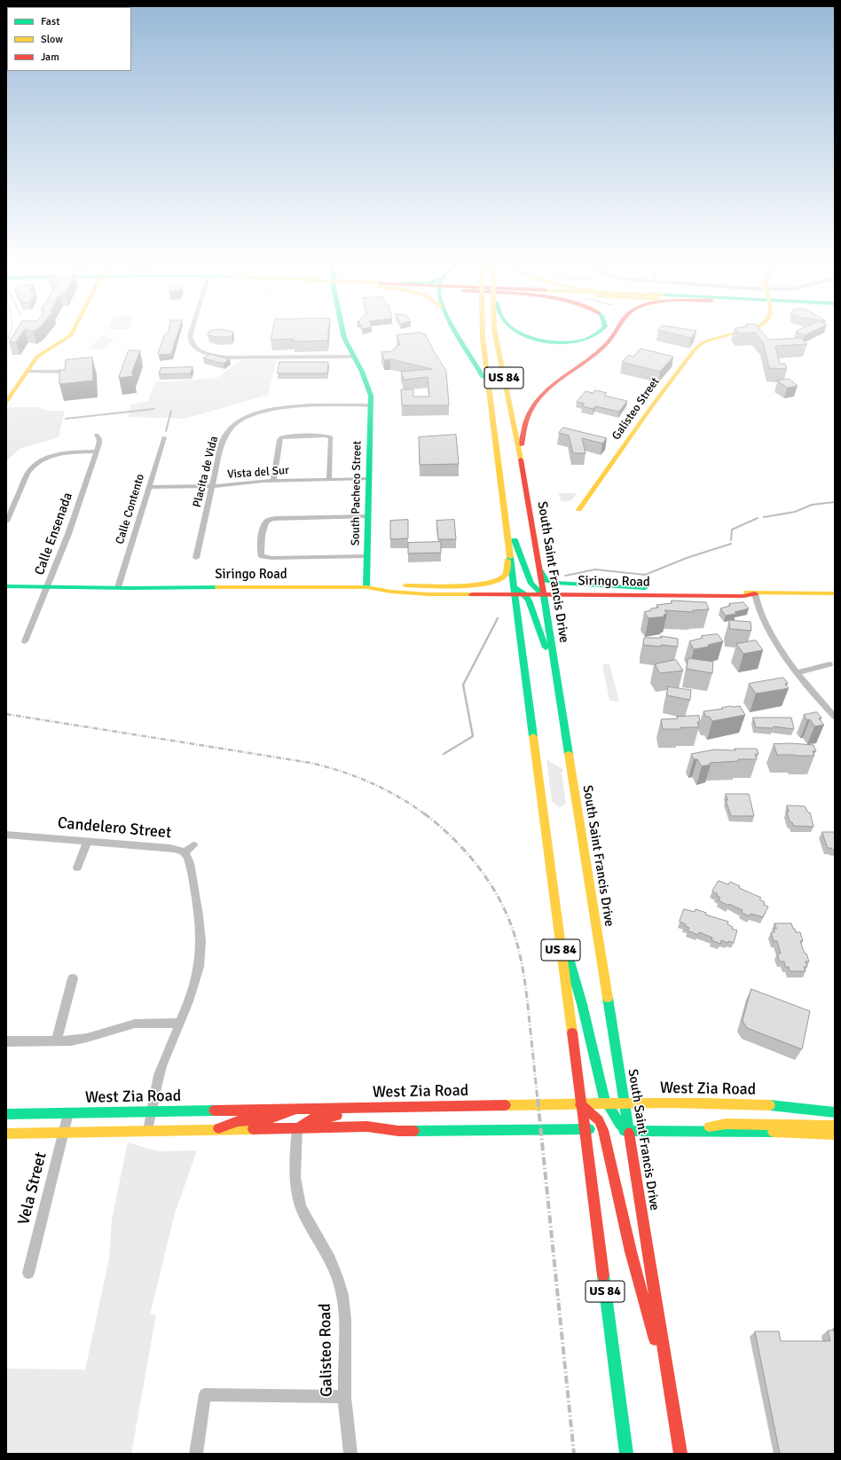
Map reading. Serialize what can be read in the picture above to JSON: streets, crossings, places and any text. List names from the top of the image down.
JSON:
{
  "streets": {
    "main road": [
      "US 84",
      "Galisteo Street",
      "South Pacheco Street",
      "South Saint Francis Drive",
      "Siringo Road",
      "West Zia Road"
    ],
    "street": [
      "Placita de Vida",
      "Vista del Sur",
      "Calle Contento",
      "Calle Ensenada",
      "Candelero Street",
      "Vela Street",
      "Galisteo Road"
    ]
  },
  "crossings": [
    ["US 84", "Siringo Road"],
    ["US 84", "West Zia Road"],
    ["Placita de Vida", "Vista del Sur"],
    ["Placita de Vida", "South Pacheco Street"],
    ["Vista del Sur", "South Pacheco Street"],
    ["Vista del Sur", "Calle Contento"],
    ["South Pacheco Street", "Siringo Road"],
    ["Calle Contento", "Siringo Road"],
    ["Calle Ensenada", "Siringo Road"],
    ["South Saint Francis Drive", "Siringo Road"],
    ["South Saint Francis Drive", "West Zia Road"],
    ["Candelero Street", "West Zia Road"],
    ["West Zia Road", "Vela Street"]
  ],
  "legend": ["Fast", "Slow", "Jam"]
}
